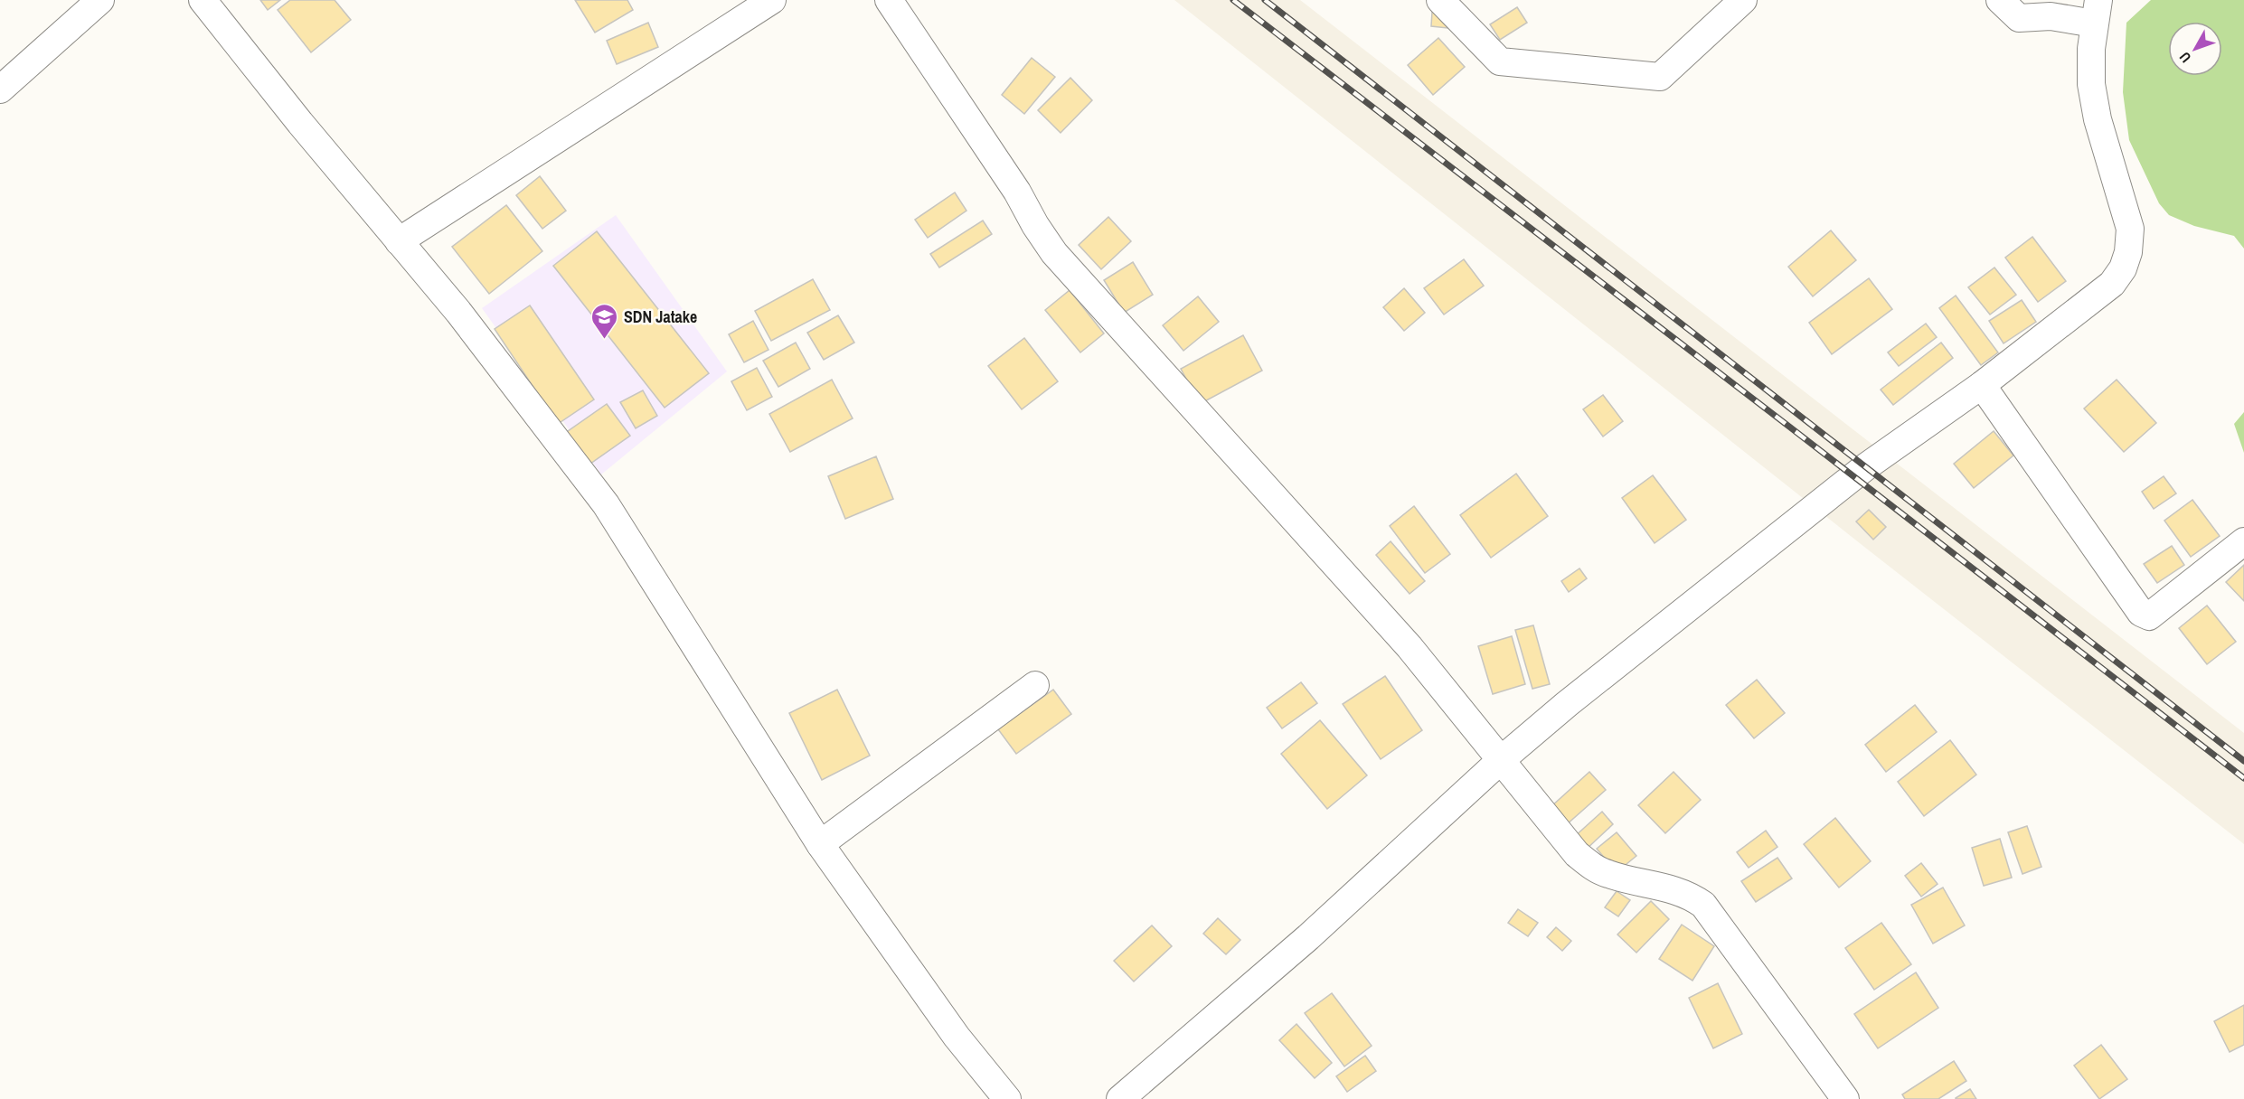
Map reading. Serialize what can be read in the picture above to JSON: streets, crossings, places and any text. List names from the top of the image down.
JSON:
{
  "places": {
    "school or university": ["SDN Jatake"]
  },
  "north": "bottom left"
}
